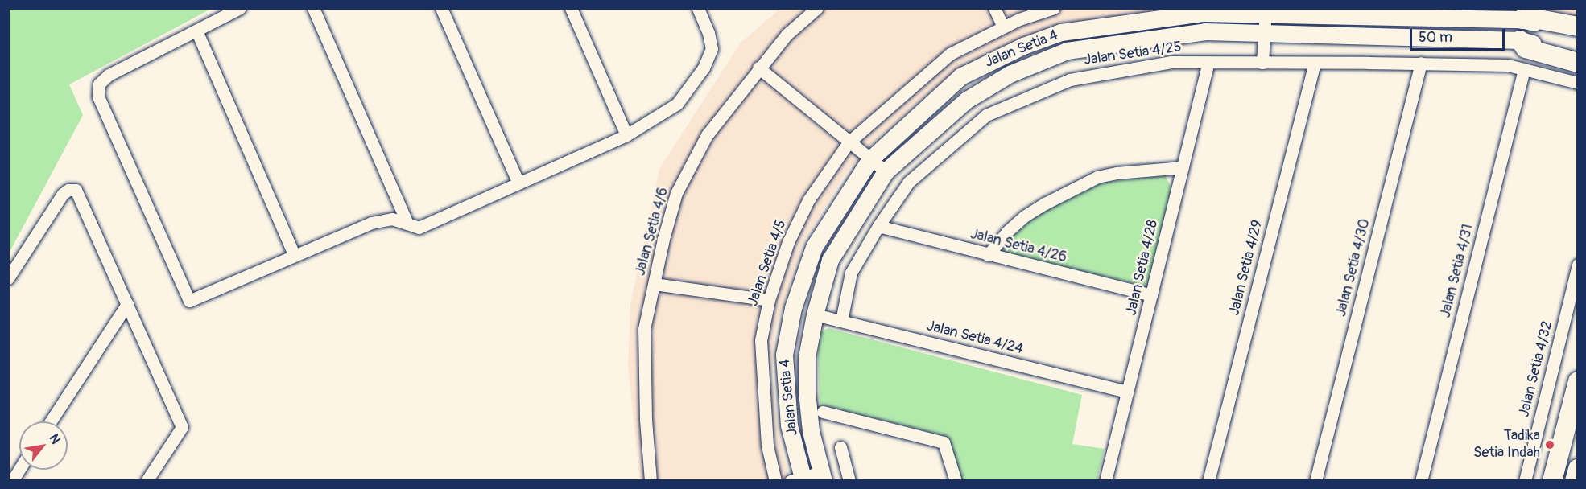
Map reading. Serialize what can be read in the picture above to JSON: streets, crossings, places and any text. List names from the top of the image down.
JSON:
{
  "streets": {
    "street": [
      "Jalan Setia 4",
      "Jalan Setia 4/25",
      "Jalan Setia 4/6",
      "Jalan Setia 4/26",
      "Jalan Setia 4/5",
      "Jalan Setia 4/28",
      "Jalan Setia 4/29",
      "Jalan Setia 4/30",
      "Jalan Setia 4/31",
      "Jalan Setia 4/24",
      "Jalan Setia 4/32"
    ]
  },
  "crossings": [
    ["Jalan Setia 4", "Jalan Setia 4/24"],
    ["Jalan Setia 4/25", "Jalan Setia 4/26"],
    ["Jalan Setia 4/25", "Jalan Setia 4/28"],
    ["Jalan Setia 4/25", "Jalan Setia 4/29"],
    ["Jalan Setia 4/25", "Jalan Setia 4/30"],
    ["Jalan Setia 4/25", "Jalan Setia 4/31"],
    ["Jalan Setia 4/25", "Jalan Setia 4/24"],
    ["Jalan Setia 4/26", "Jalan Setia 4/28"],
    ["Jalan Setia 4/28", "Jalan Setia 4/24"]
  ],
  "places": ["Tadika Setia Indah"],
  "scale_bar": "50 m",
  "north": "top right"
}
